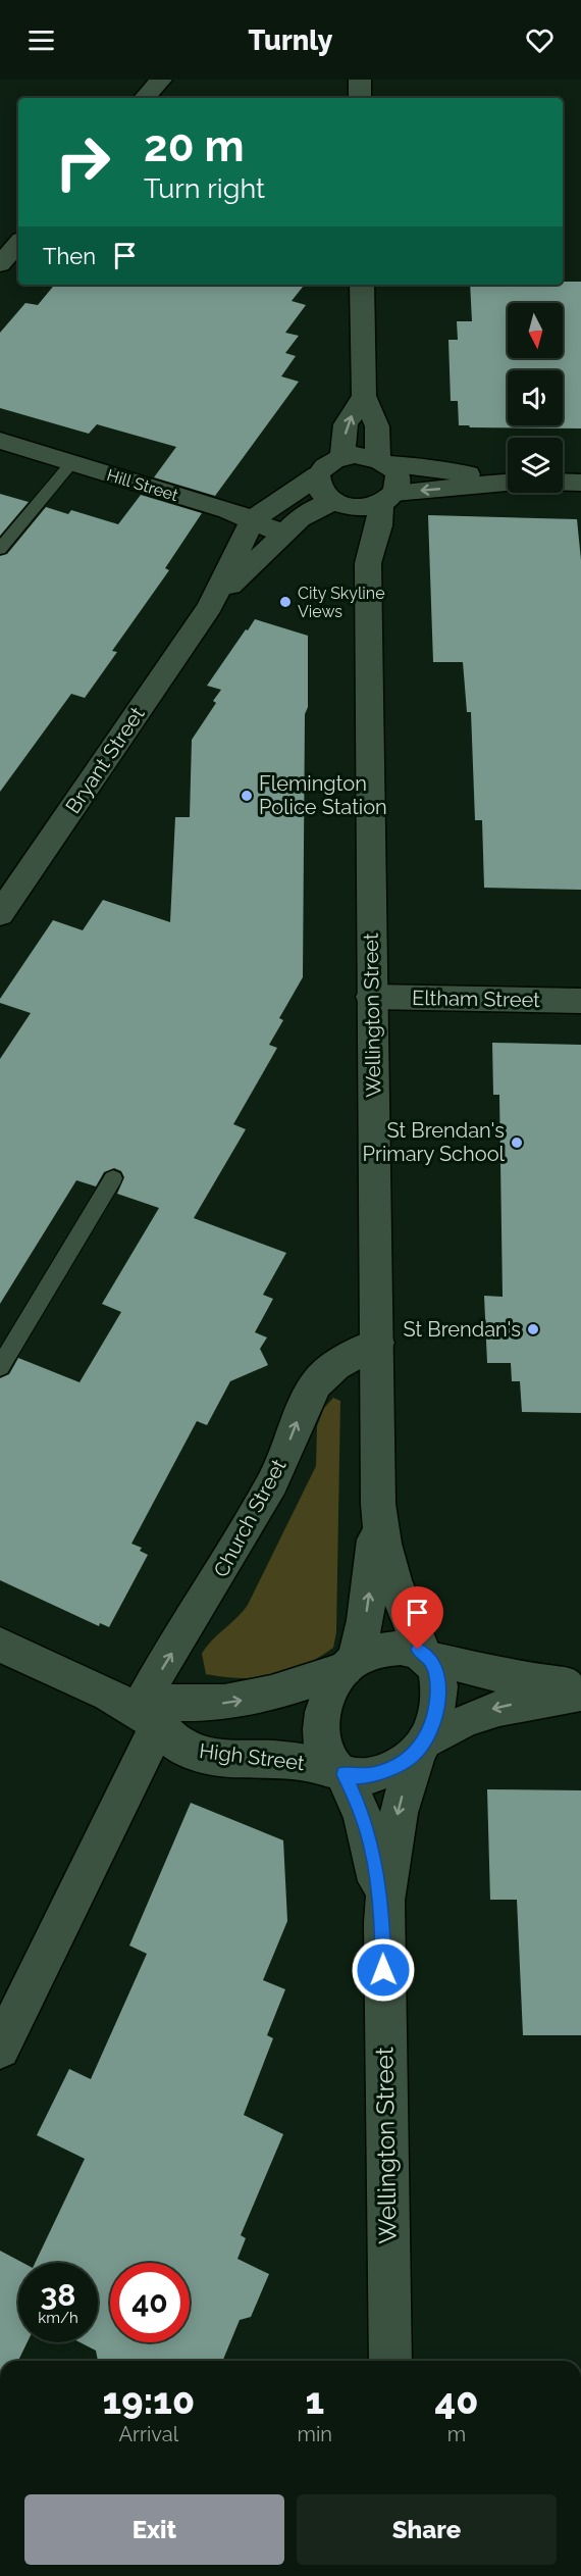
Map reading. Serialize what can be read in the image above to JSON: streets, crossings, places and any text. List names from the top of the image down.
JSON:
{
  "streets": {
    "street": [
      "Hill Street",
      "Bryant Street",
      "Eltham Street",
      "Wellington Street",
      "Church Street",
      "High Street"
    ]
  },
  "crossings": [
    ["Hill Street", "Bryant Street"],
    ["Bryant Street", "Wellington Street"],
    ["Eltham Street", "Wellington Street"],
    ["Wellington Street", "Church Street"],
    ["Wellington Street", "High Street"],
    ["Church Street", "High Street"]
  ],
  "one_way": ["Church Street", "High Street"],
  "places": [
    "City Skyline Views",
    "Flemington Police Station",
    "St Brendan's Primary School",
    "St Brendan's"
  ],
  "north": "bottom",
  "page": {
    "header": "Turnly",
    "turn": ["20 m", "Turn right"],
    "then": "Then",
    "speed": "38 km/h",
    "limit": "40",
    "eta": [
      "19:10",
      "Arrival",
      "1",
      "min",
      "40",
      "m"
    ],
    "buttons": ["Exit", "Share"]
  }
}
